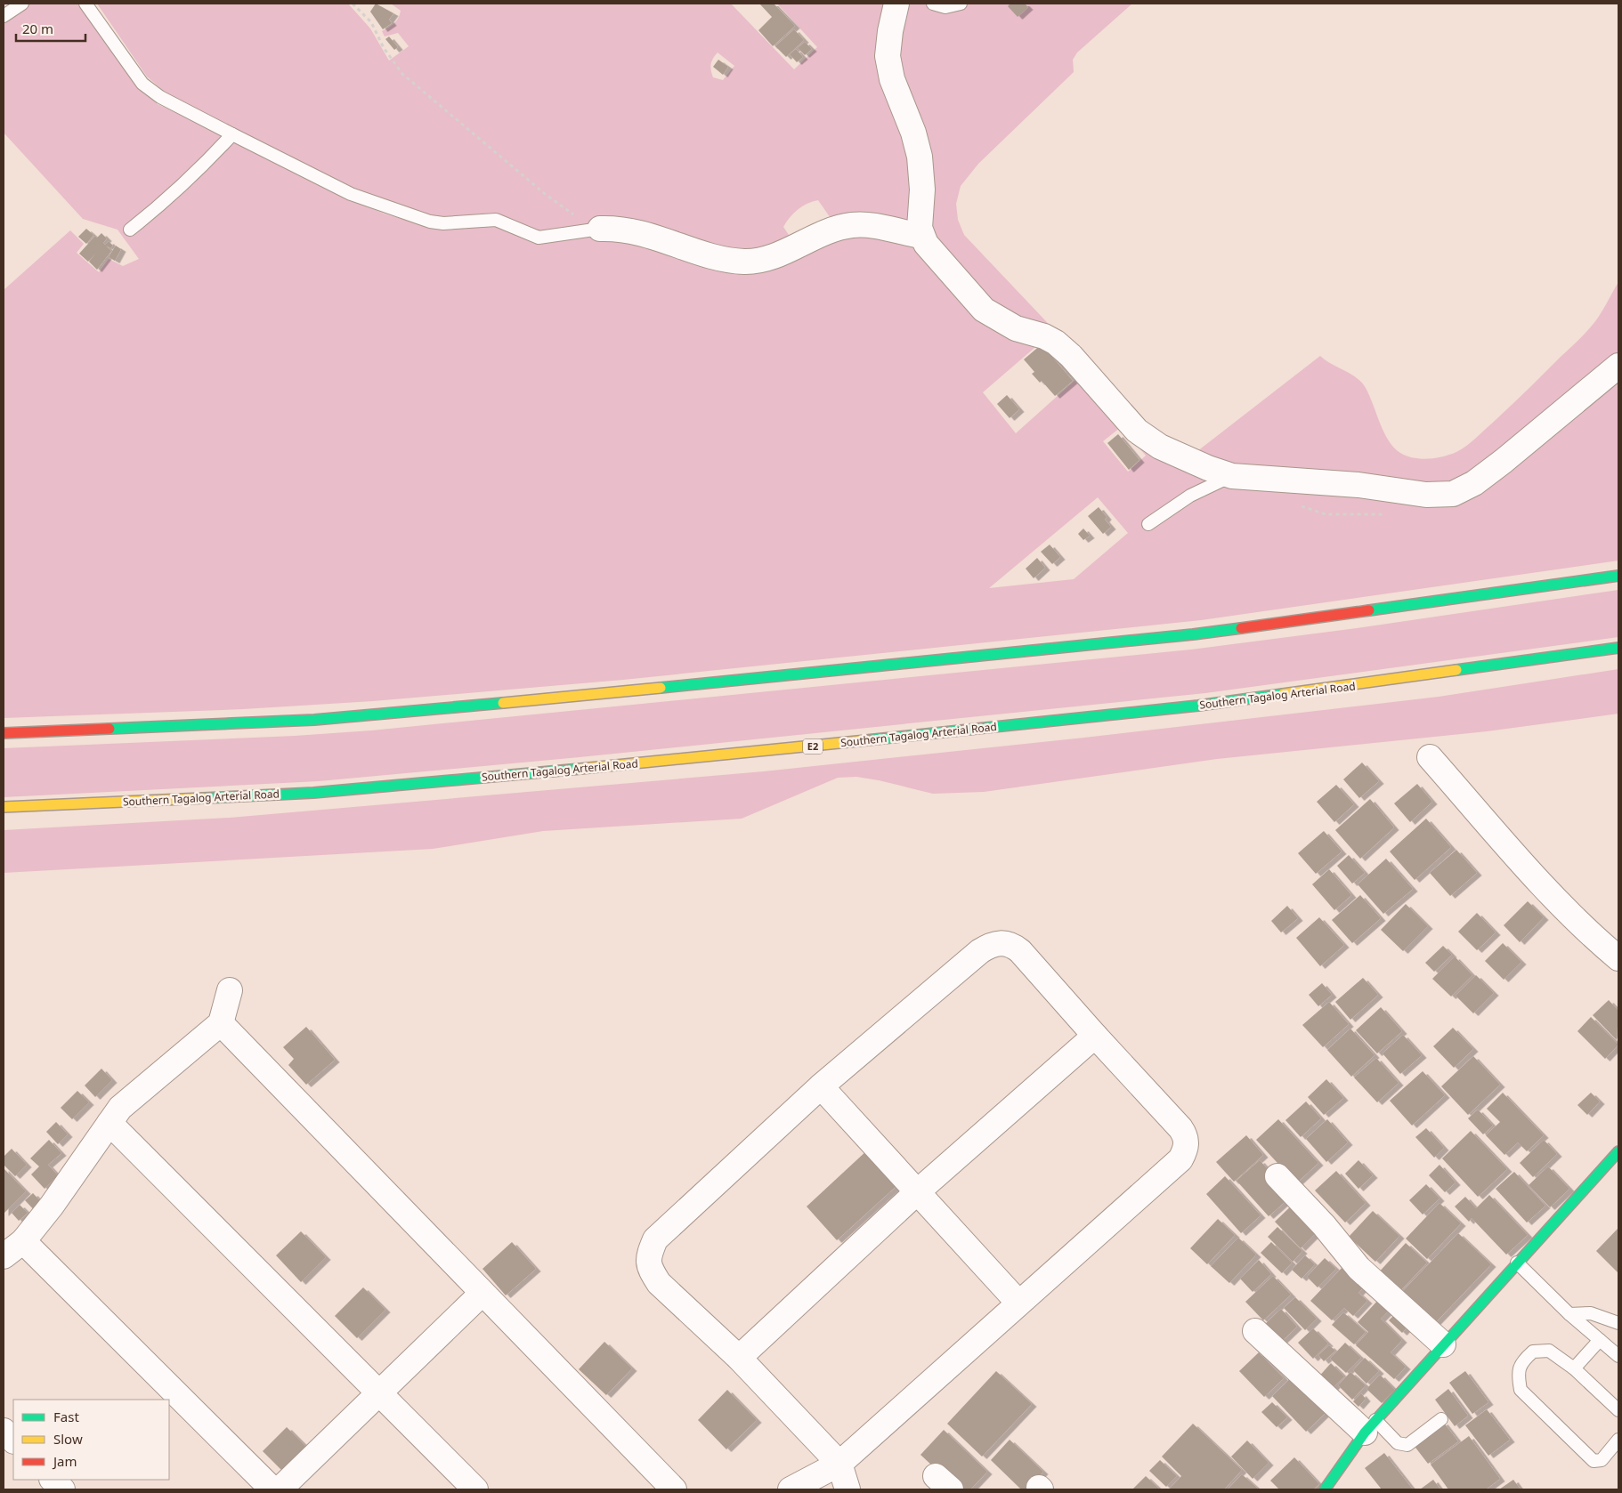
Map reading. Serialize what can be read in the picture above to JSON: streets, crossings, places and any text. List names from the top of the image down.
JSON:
{
  "streets": {
    "main road": ["Southern Tagalog Arterial Road", "E2"]
  },
  "legend": ["Fast", "Slow", "Jam"],
  "scale_bar": "20 m"
}
